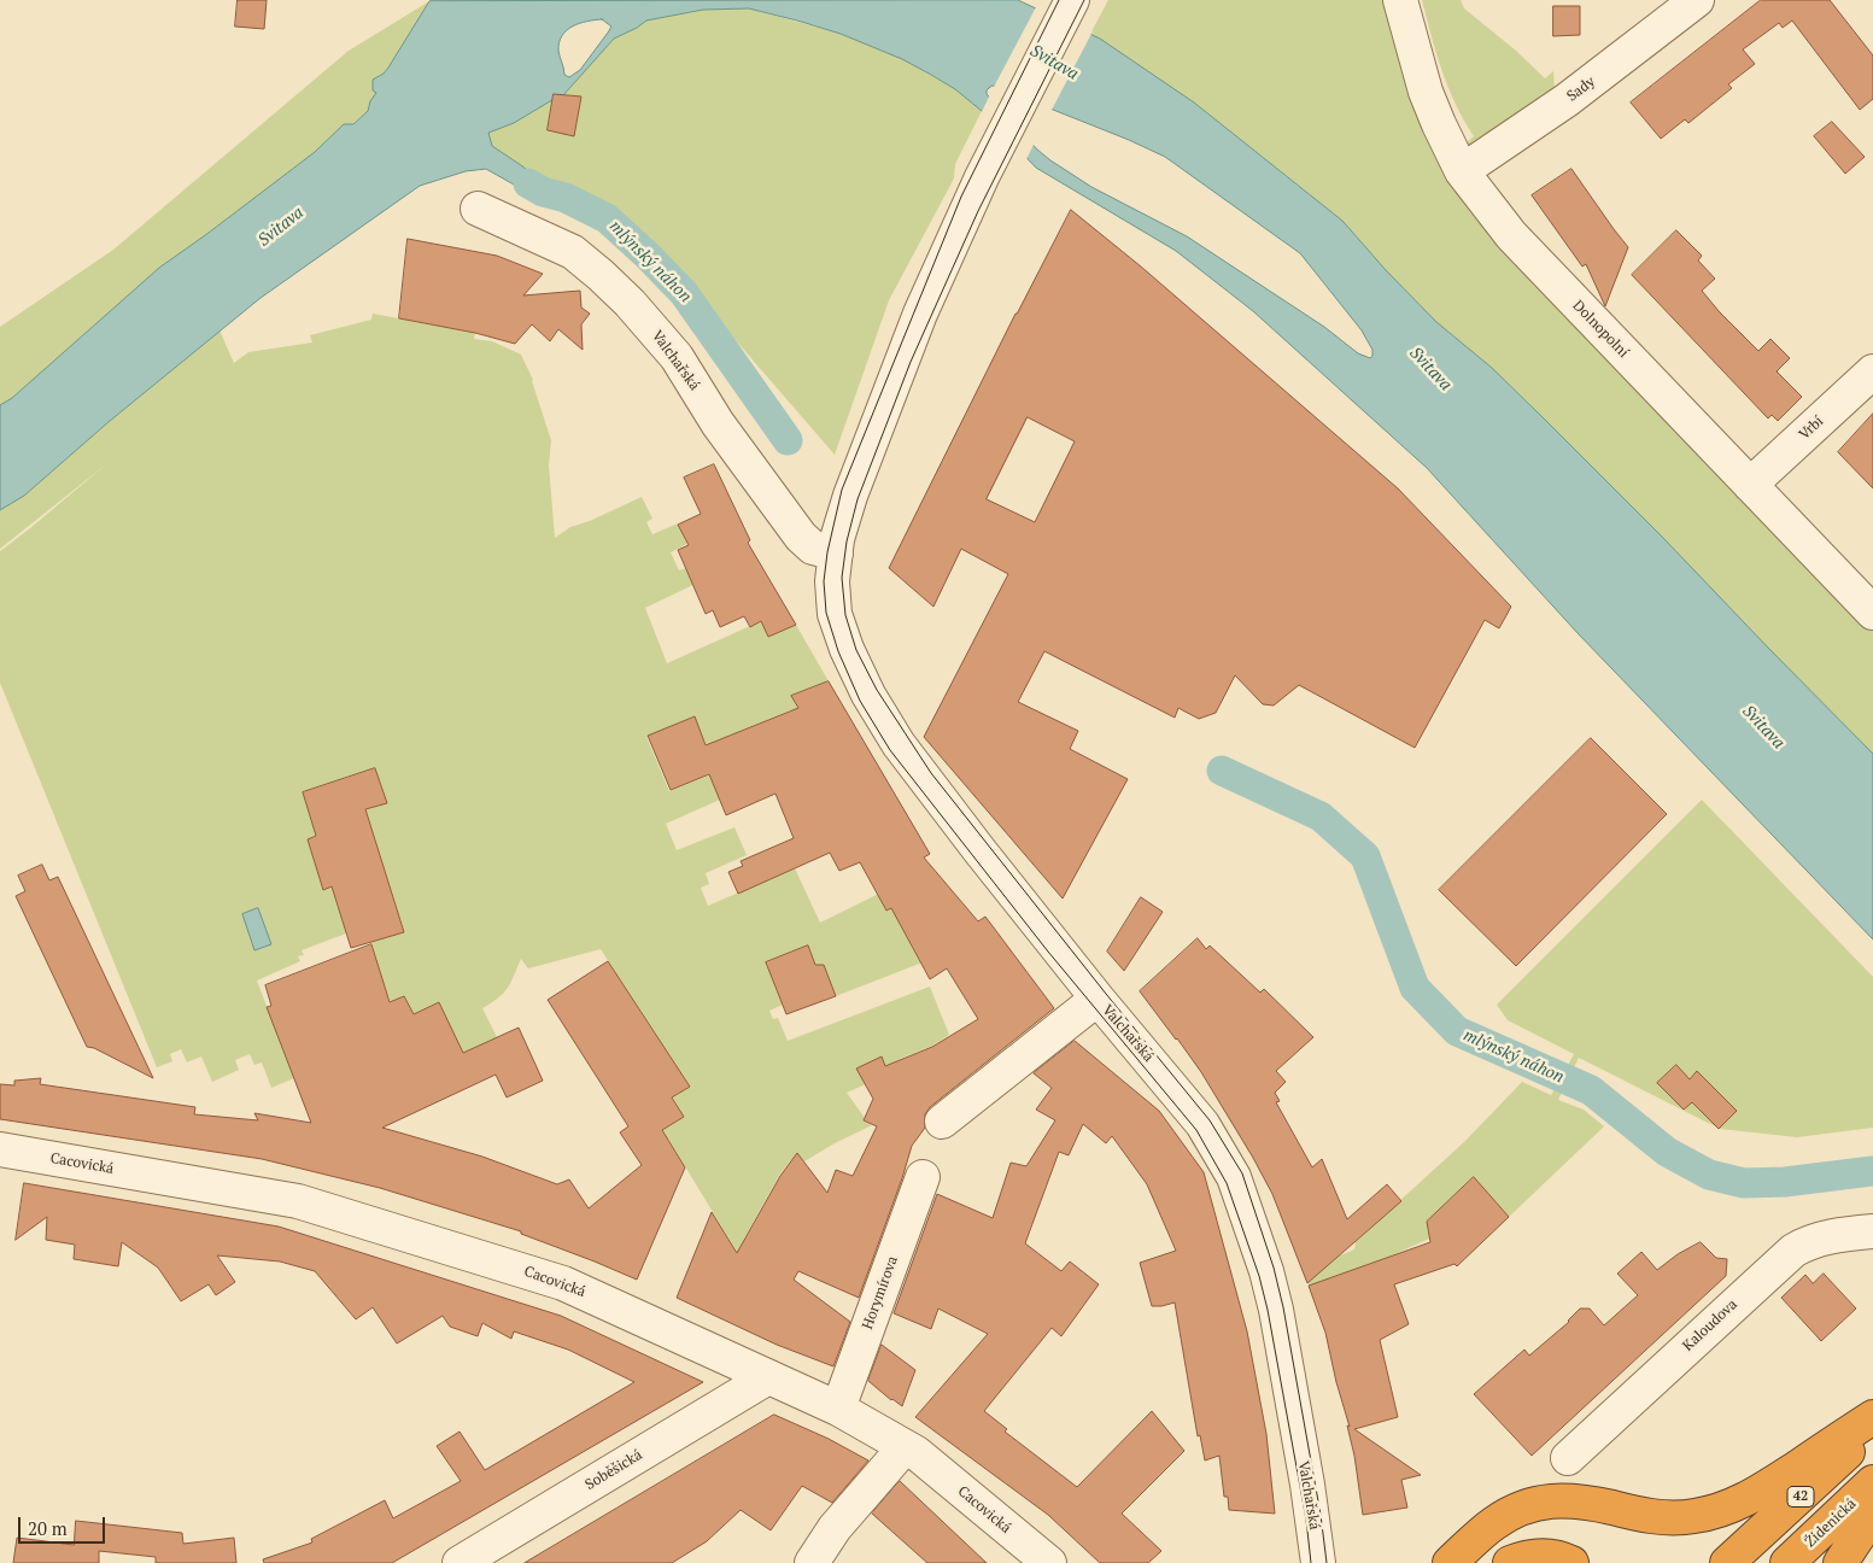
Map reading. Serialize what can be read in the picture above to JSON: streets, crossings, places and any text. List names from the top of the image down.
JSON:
{
  "streets": {
    "highway": ["42", "Židenická"],
    "street": [
      "Sady",
      "Dolnopolní",
      "Valchařská",
      "Vrbí",
      "Cacovická",
      "Horymírova",
      "Kaloudova",
      "Soběšická"
    ]
  },
  "crossings": [
    ["Sady", "Dolnopolní"],
    ["Dolnopolní", "Vrbí"],
    ["Cacovická", "Horymírova"],
    ["Cacovická", "Soběšická"]
  ],
  "water": ["Svitava", "mlýnský náhon"],
  "scale_bar": "20 m"
}
